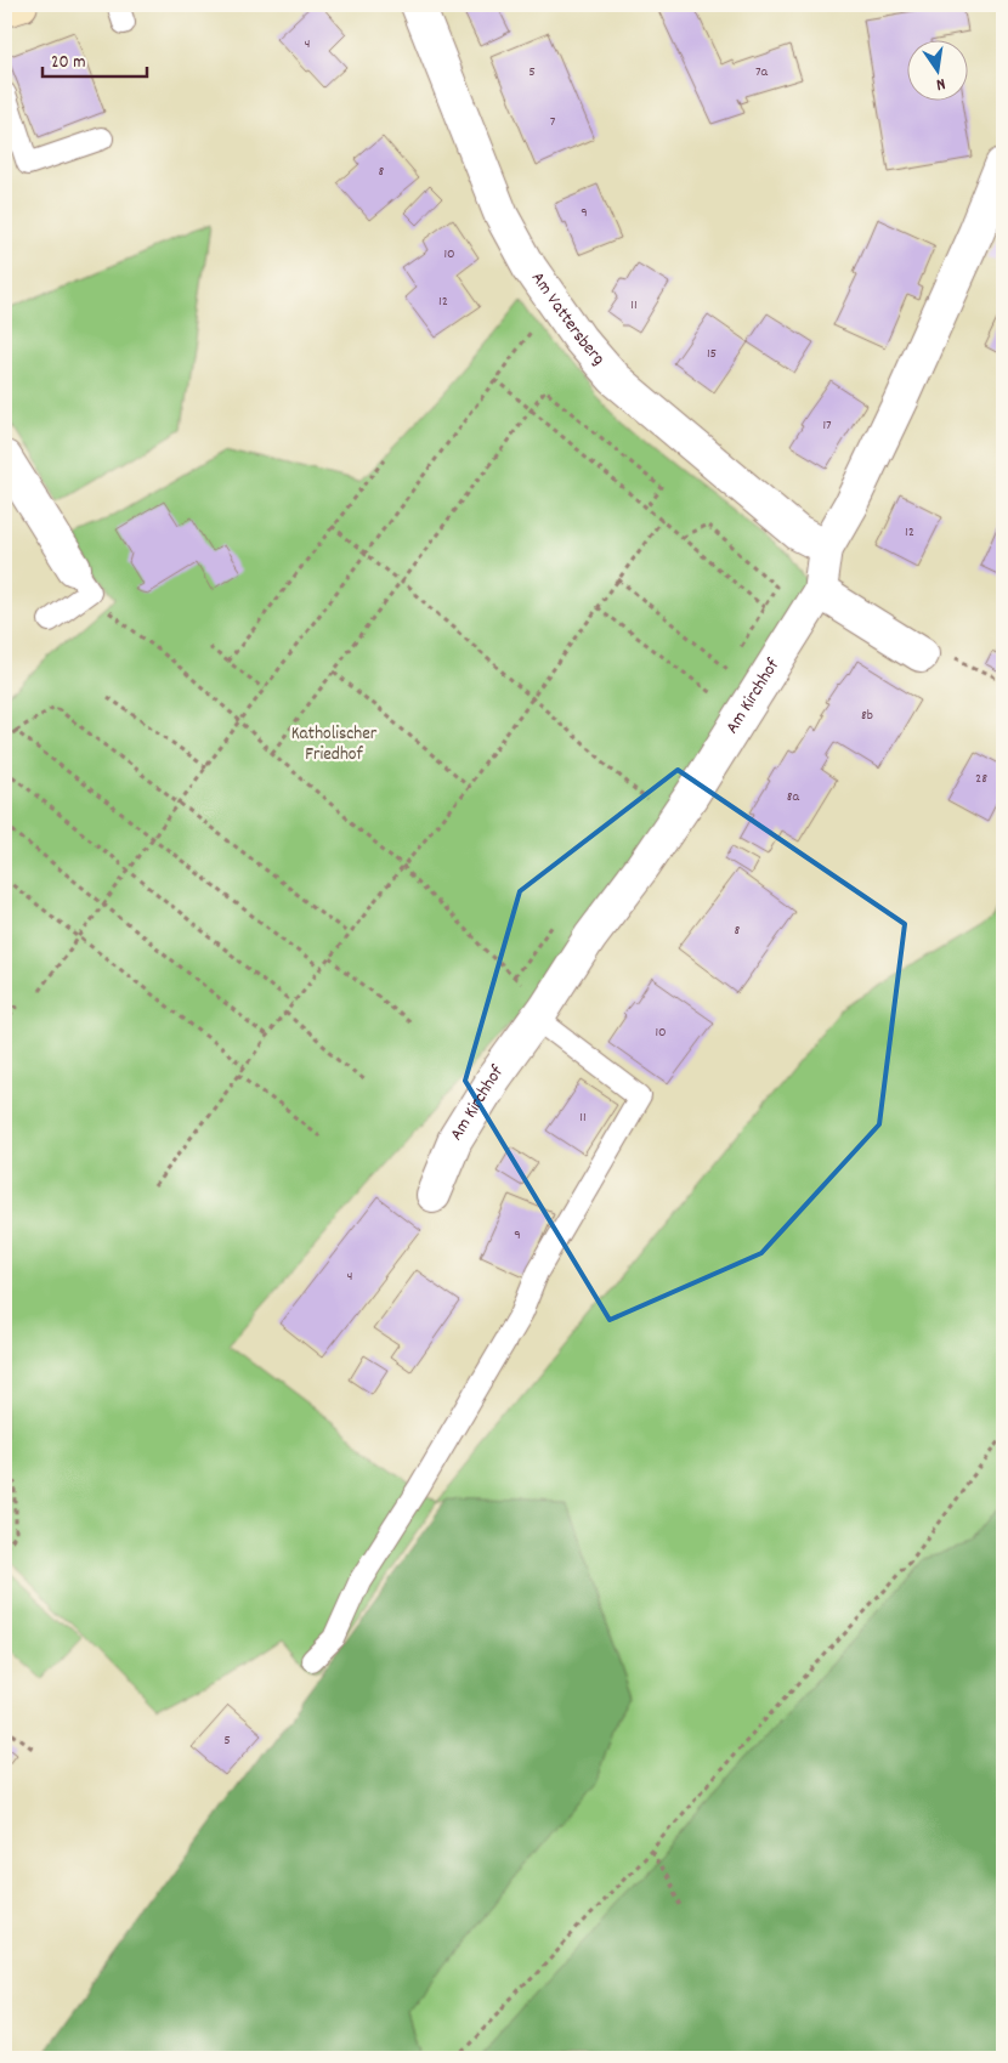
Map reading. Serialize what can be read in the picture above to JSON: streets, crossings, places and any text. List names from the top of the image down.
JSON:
{
  "streets": {
    "street": ["Am Vattersberg", "Am Kirchhof"]
  },
  "crossings": [
    ["Am Vattersberg", "Am Kirchhof"]
  ],
  "parks": ["Katholischer Friedhof"],
  "house_numbers": [
    "4",
    "5",
    "7a",
    "7",
    "8",
    "9",
    "10",
    "12",
    "11",
    "15",
    "17",
    "12",
    "8b",
    "28",
    "8a",
    "8",
    "10",
    "11",
    "9",
    "4",
    "5"
  ],
  "scale_bar": "20 m",
  "north": "bottom"
}
